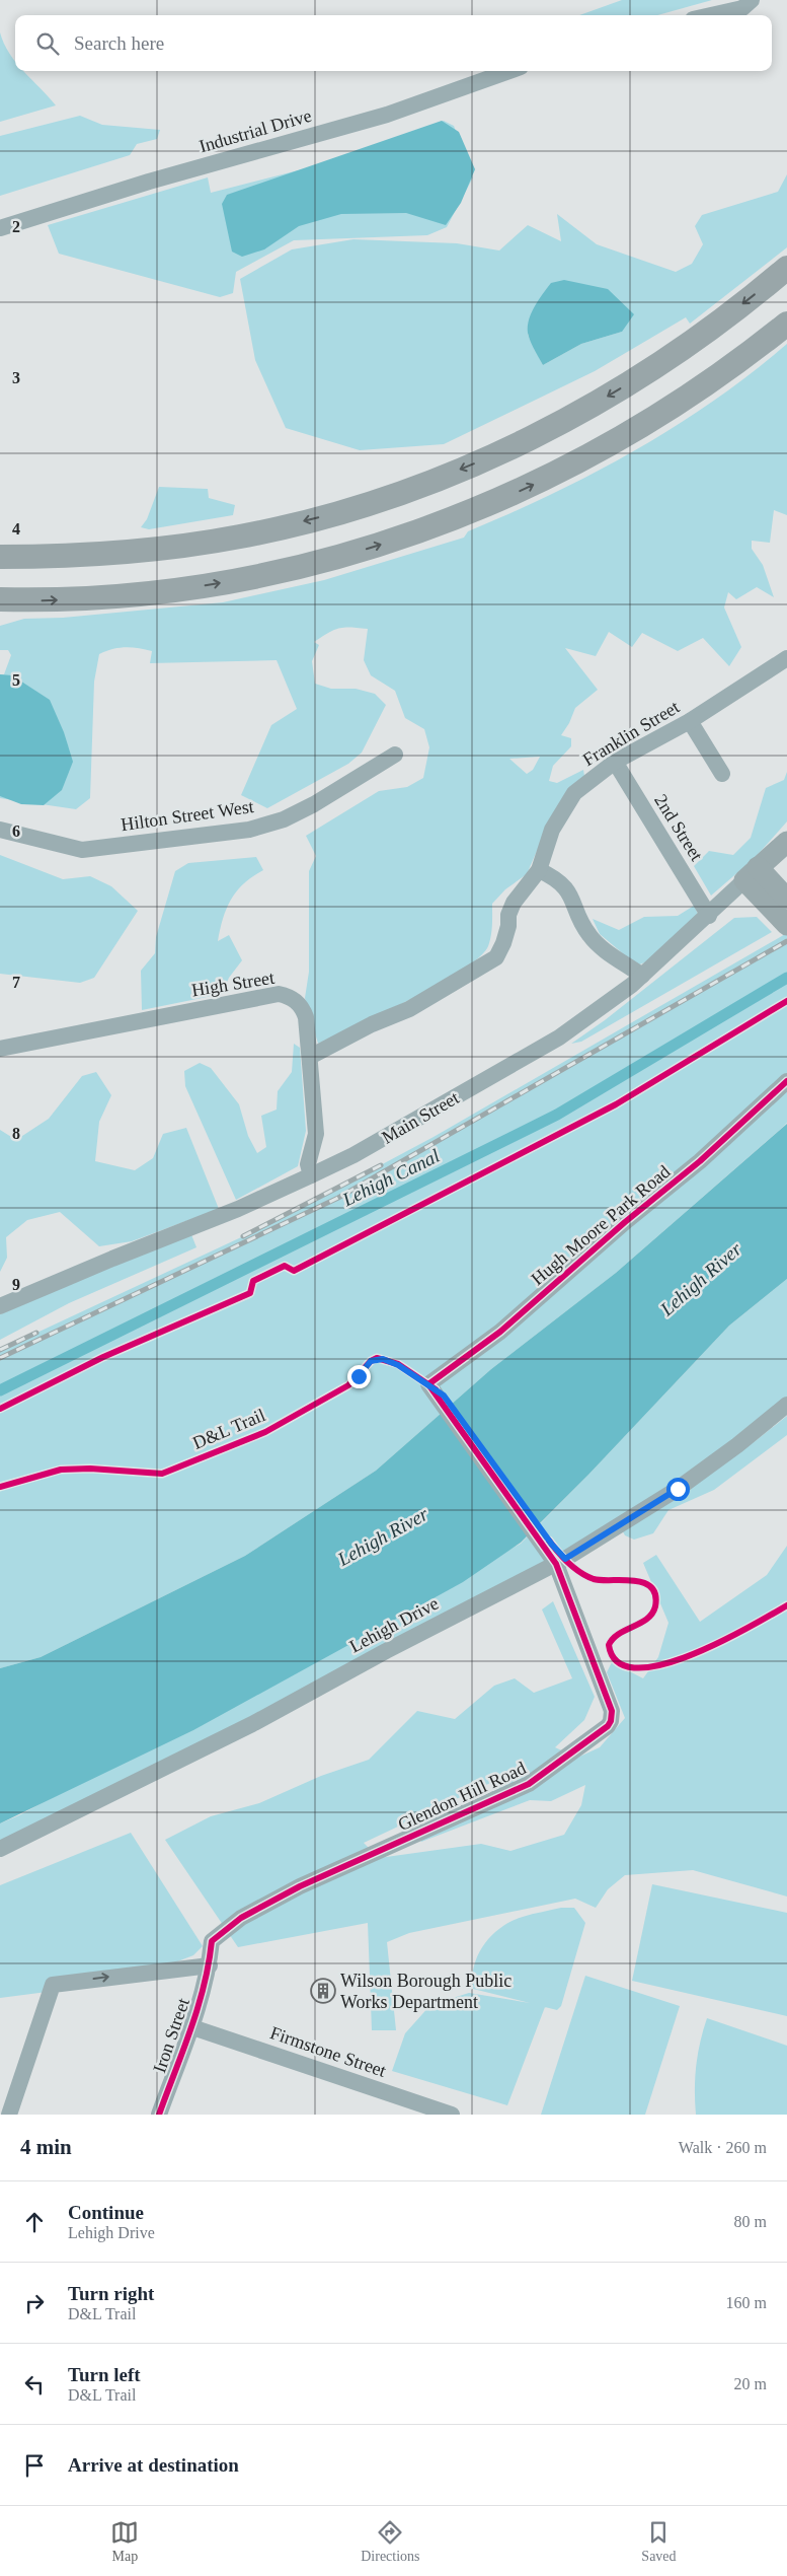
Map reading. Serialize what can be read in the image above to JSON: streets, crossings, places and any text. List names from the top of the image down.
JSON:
{
  "streets": {
    "main road": ["Main Street"],
    "street": [
      "Industrial Drive",
      "Franklin Street",
      "Hilton Street West",
      "2nd Street",
      "High Street",
      "Hugh Moore Park Road",
      "Lehigh Drive",
      "Glendon Hill Road",
      "Iron Street",
      "Firmstone Street"
    ],
    "cycle path": ["D&L Trail"]
  },
  "crossings": [
    ["Franklin Street", "2nd Street"],
    ["Franklin Street", "High Street"],
    ["2nd Street", "Main Street"],
    ["High Street", "Main Street"],
    ["Hugh Moore Park Road", "Glendon Hill Road"],
    ["Lehigh Drive", "Glendon Hill Road"],
    ["Glendon Hill Road", "Iron Street"],
    ["Iron Street", "Firmstone Street"]
  ],
  "water": ["Lehigh Canal", "Lehigh River"],
  "places": {
    "building": ["Wilson Borough Public Works Department"]
  },
  "page": {
    "search": "Search here",
    "heading": ["4 min", "Walk · 260 m"],
    "list": [
      ["Continue", "Lehigh Drive", "80 m"],
      ["Turn right", "D&L Trail", "160 m"],
      ["Turn left", "D&L Trail", "20 m"],
      "Arrive at destination"
    ],
    "nav": ["Map", "Directions", "Saved"]
  },
  "grid": {
    "rows": [
      "2",
      "3",
      "4",
      "5",
      "6",
      "7",
      "8",
      "9"
    ]
  }
}
